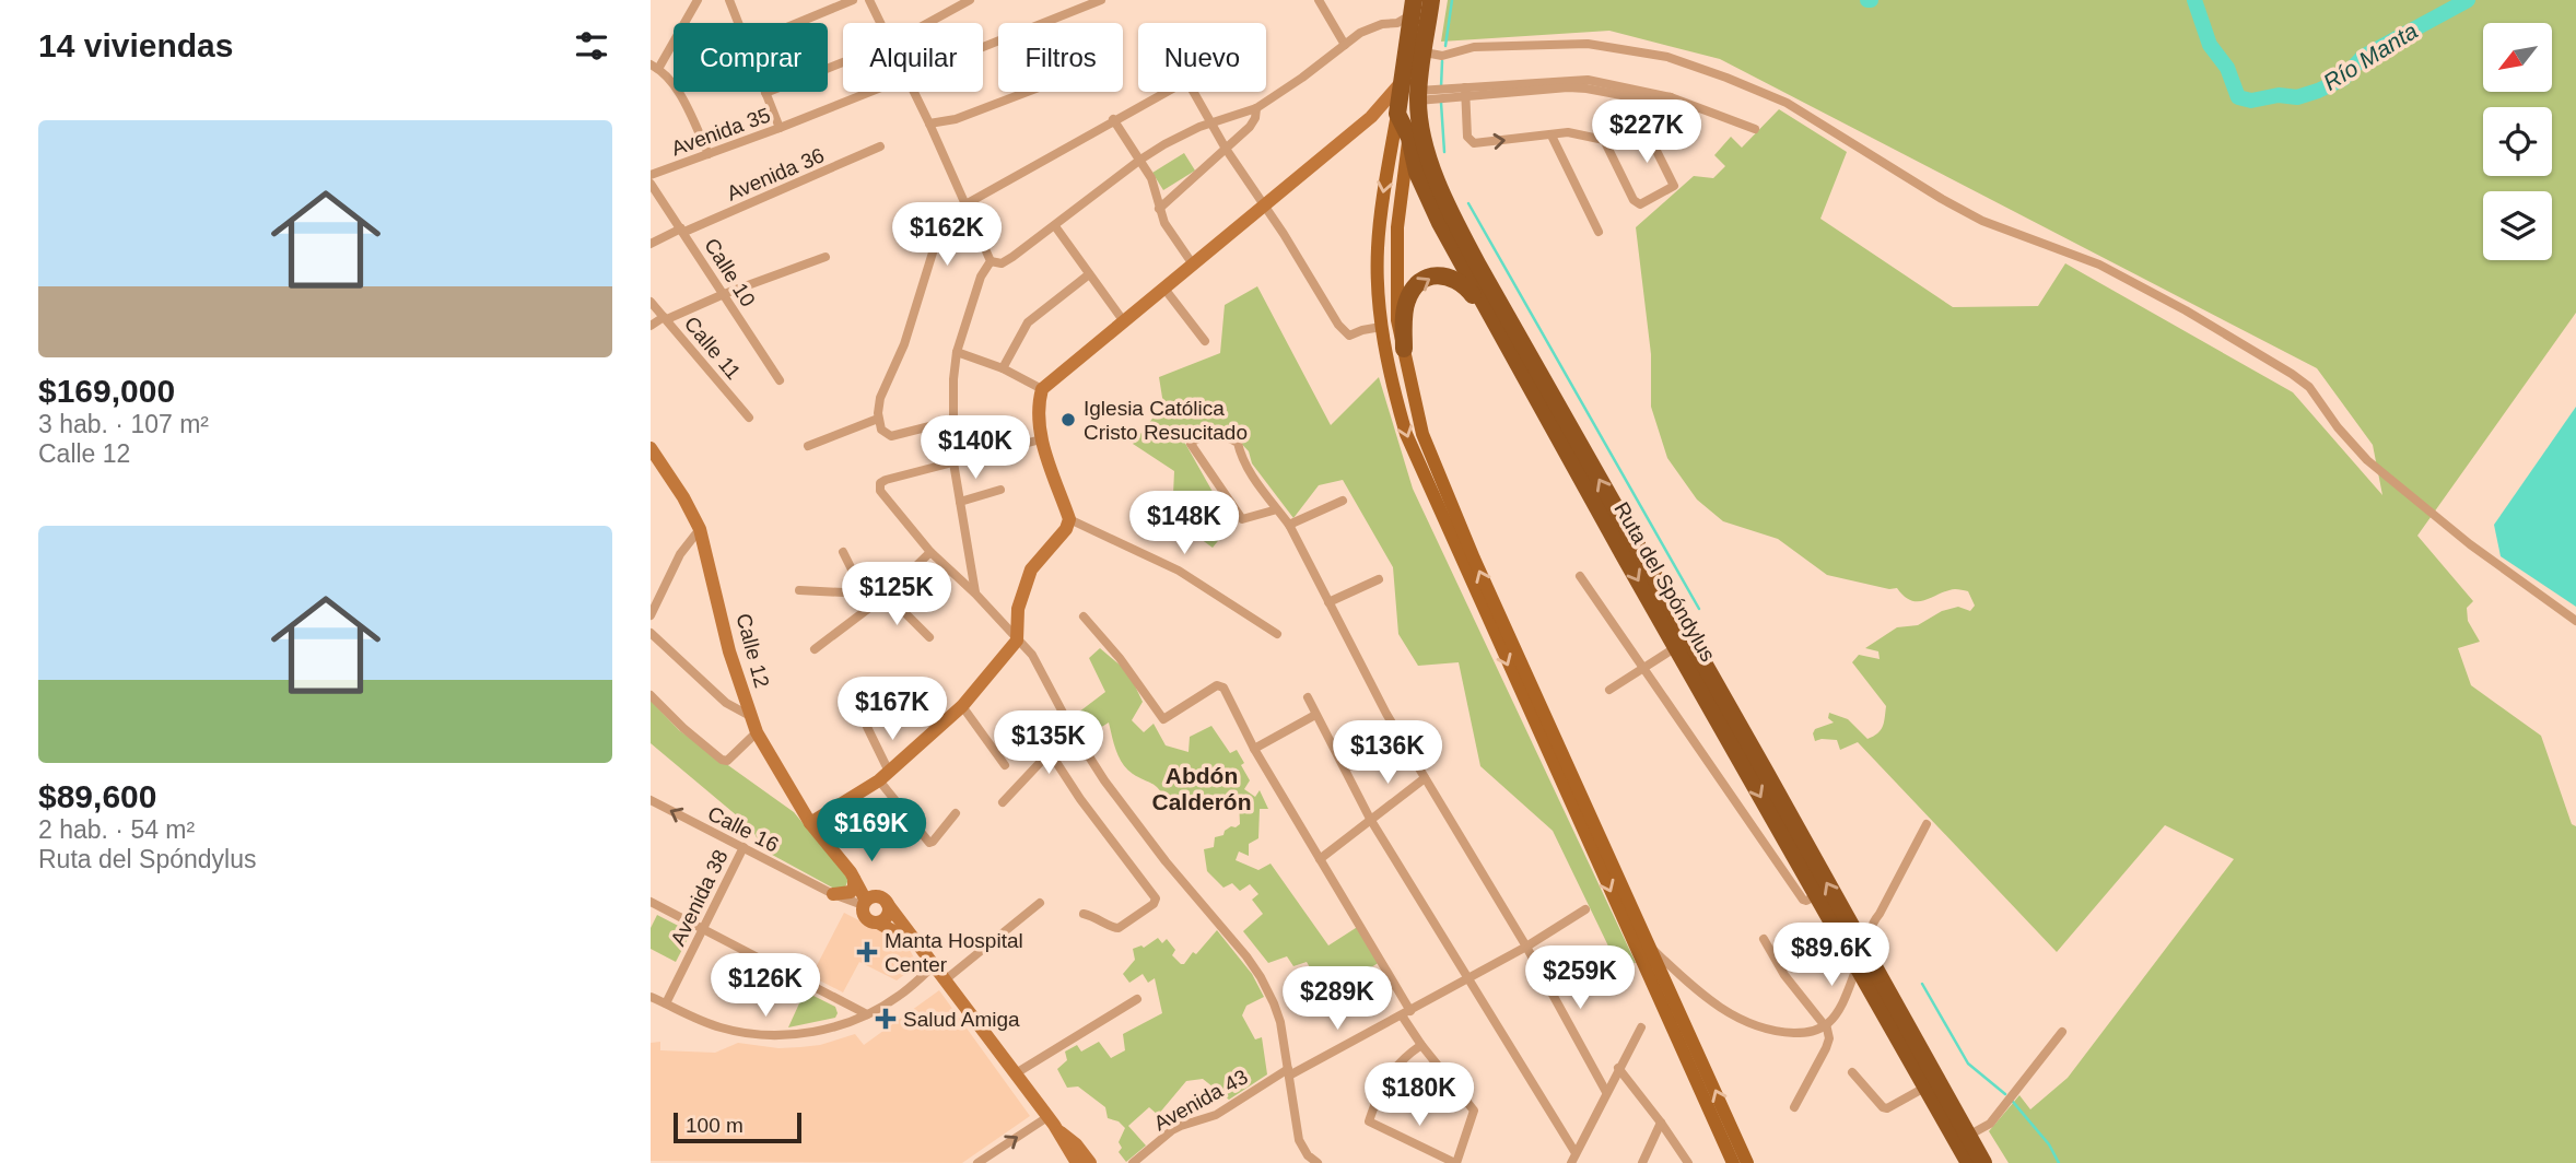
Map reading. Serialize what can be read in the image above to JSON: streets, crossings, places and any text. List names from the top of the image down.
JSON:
{
  "streets": {
    "highway": ["Ruta del Spóndylus"],
    "main road": ["Calle 12"],
    "street": [
      "Avenida 35",
      "Avenida 36",
      "Calle 10",
      "Calle 11",
      "Calle 16",
      "Avenida 38",
      "Avenida 43"
    ]
  },
  "crossings": [
    ["Avenida 36", "Calle 10"],
    ["Calle 12", "Calle 16"],
    ["Calle 16", "Avenida 38"]
  ],
  "one_way": ["Calle 16"],
  "districts": ["Abdón Calderón"],
  "water": ["Río Manta"],
  "places": {
    "other": ["Iglesia Católica Cristo Resucitado"],
    "health": ["Manta Hospital Center", "Salud Amiga"]
  },
  "scale_bar": "100 m",
  "north": "bottom left",
  "page": {
    "heading": "14 viviendas",
    "chip": [
      "Comprar",
      "Alquilar",
      "Filtros",
      "Nuevo"
    ],
    "list": [
      {
        "name": "$169,000",
        "note": "3 hab. · 107 m² · Calle 12"
      },
      {
        "name": "$89,600",
        "note": "2 hab. · 54 m² · Ruta del Spóndylus"
      }
    ],
    "price": [
      "$227K",
      "$162K",
      "$140K",
      "$148K",
      "$125K",
      "$167K",
      "$135K",
      "$136K",
      "$169K",
      "$89.6K",
      "$259K",
      "$126K",
      "$289K",
      "$180K"
    ],
    "scale": "100 m"
  }
}
